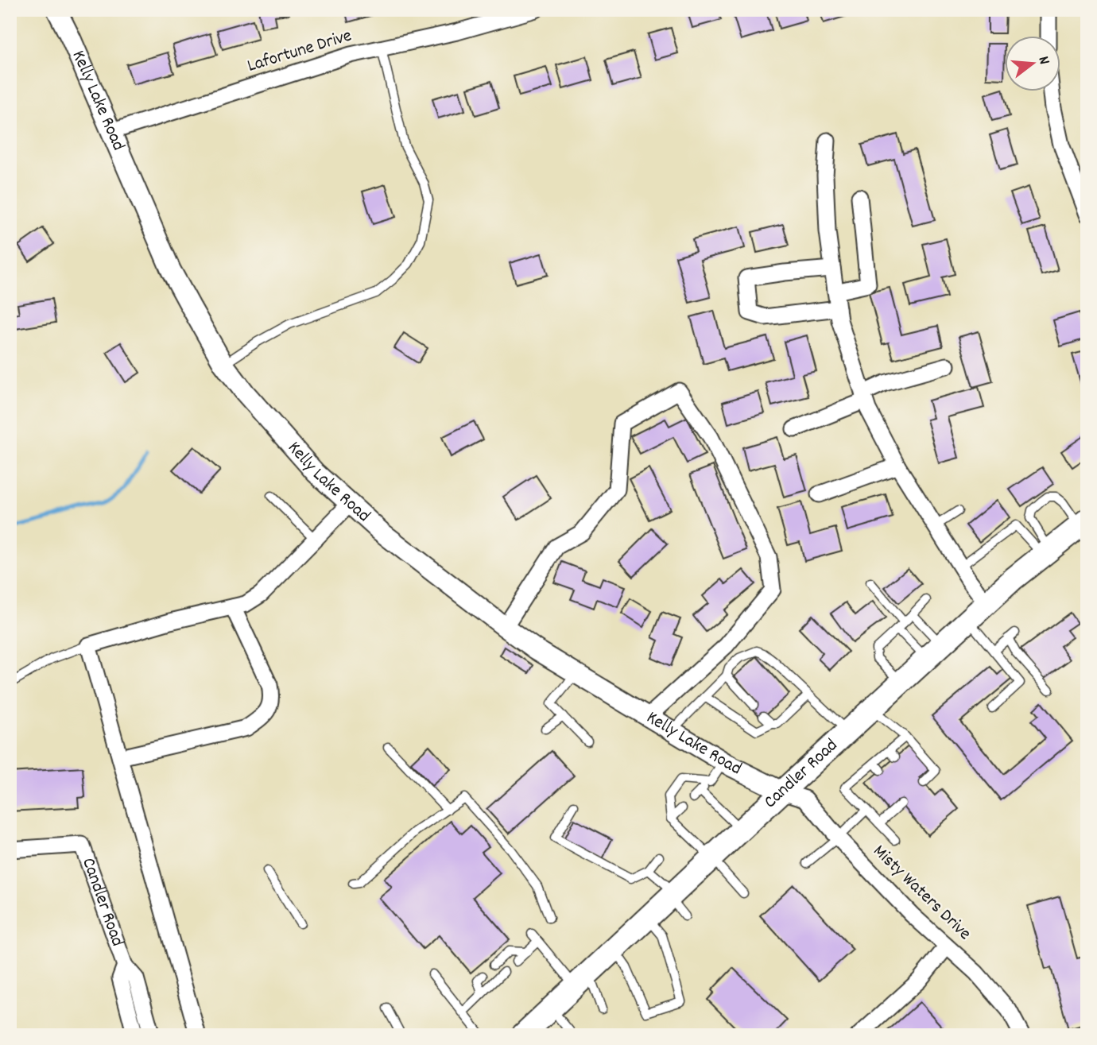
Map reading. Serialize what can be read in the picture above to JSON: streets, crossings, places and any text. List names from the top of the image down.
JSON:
{
  "streets": {
    "main road": ["Candler Road"],
    "street": ["Lafortune Drive", "Kelly Lake Road", "Misty Waters Drive"]
  },
  "crossings": [
    ["Lafortune Drive", "Kelly Lake Road"],
    ["Kelly Lake Road", "Candler Road"],
    ["Kelly Lake Road", "Misty Waters Drive"],
    ["Candler Road", "Misty Waters Drive"]
  ],
  "north": "right"
}
